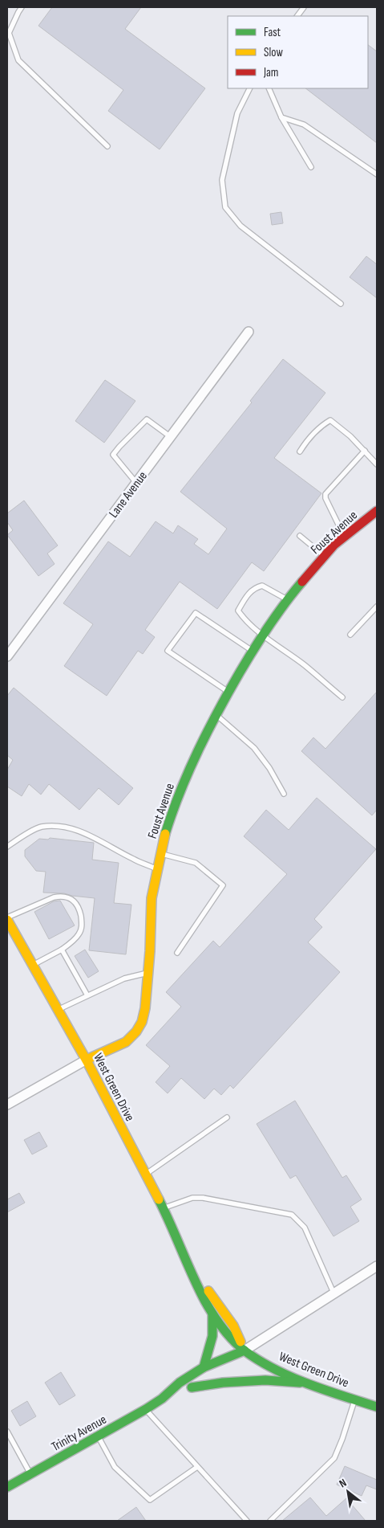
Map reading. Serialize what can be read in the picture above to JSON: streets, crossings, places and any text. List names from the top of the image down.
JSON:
{
  "streets": {
    "street": [
      "Lane Avenue",
      "Foust Avenue",
      "West Green Drive",
      "Trinity Avenue"
    ]
  },
  "crossings": [
    ["Foust Avenue", "West Green Drive"],
    ["West Green Drive", "Trinity Avenue"]
  ],
  "legend": ["Fast", "Slow", "Jam"],
  "north": "top left"
}
